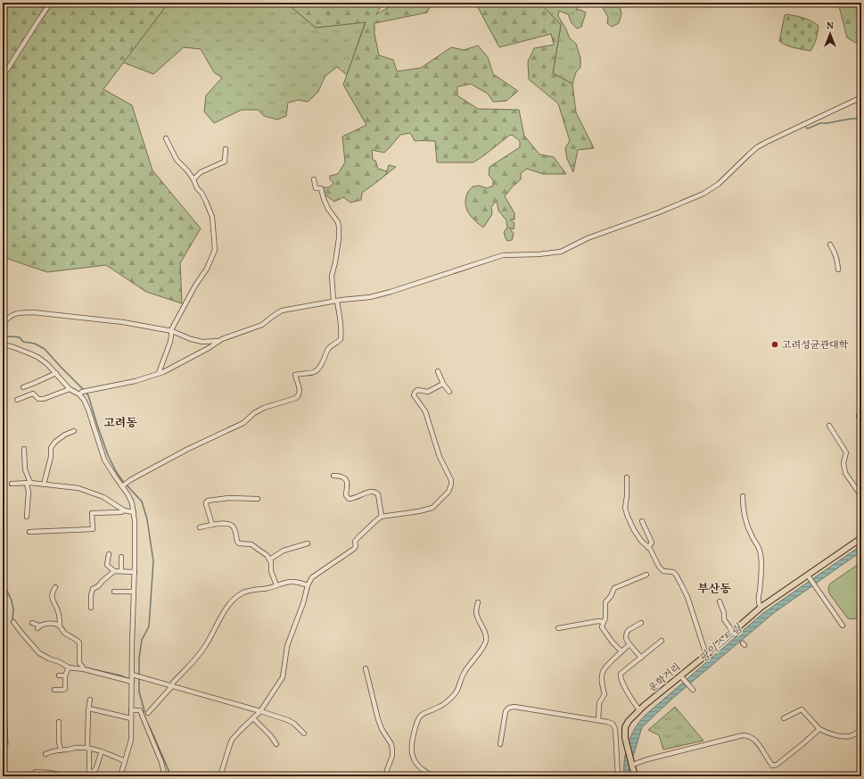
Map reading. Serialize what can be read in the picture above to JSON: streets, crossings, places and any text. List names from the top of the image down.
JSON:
{
  "streets": {
    "main road": ["운학거리"]
  },
  "districts": ["고려동", "부산동"],
  "water": ["팡익스트림"],
  "places": ["고려성균관대학"],
  "north": "top"
}
